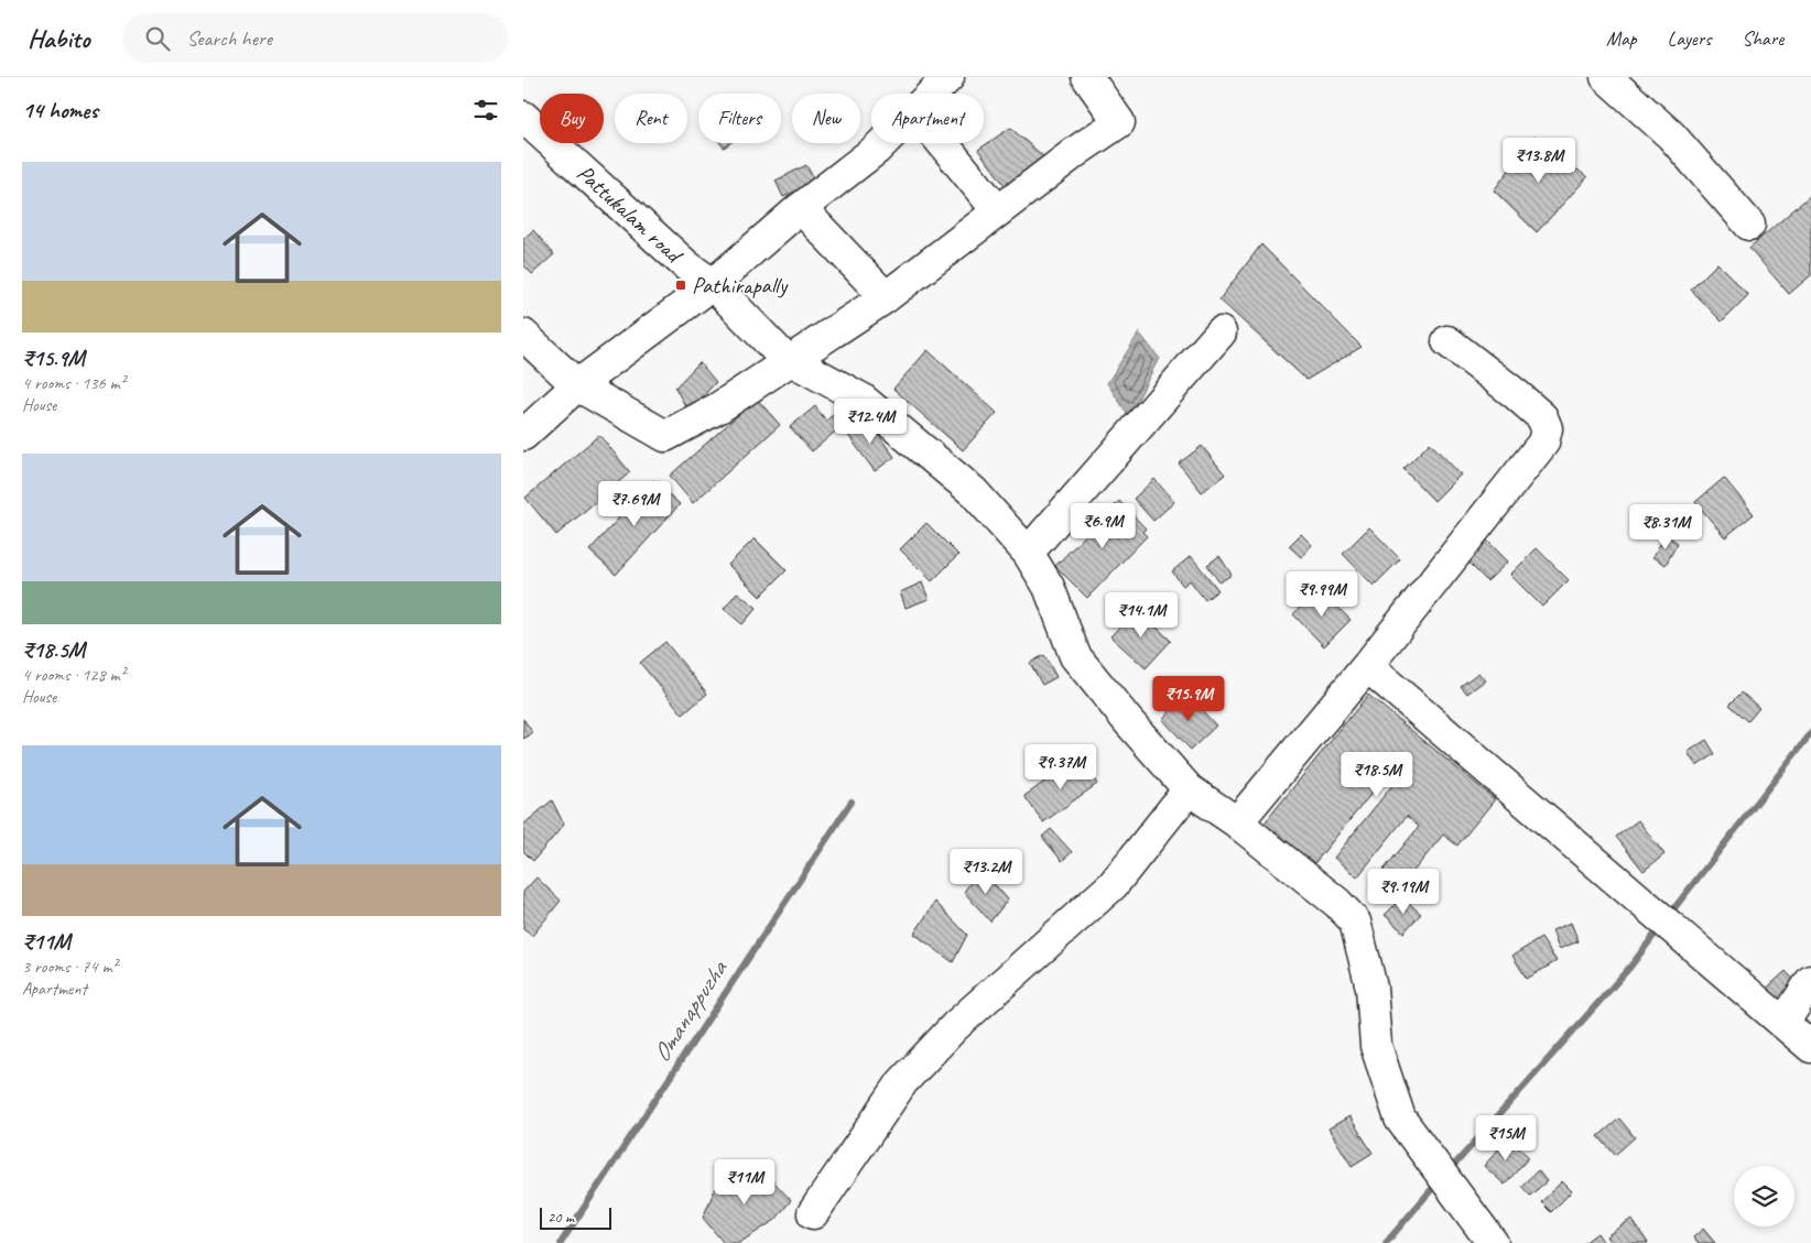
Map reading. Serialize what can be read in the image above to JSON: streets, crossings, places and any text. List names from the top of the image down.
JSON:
{
  "streets": {
    "street": ["Pattukalam road"]
  },
  "water": ["Omanappuzha"],
  "places": {
    "transit": ["Pathirapally"]
  },
  "scale_bar": "20 m",
  "page": {
    "header": "Habito",
    "search": "Search here",
    "nav": ["Map", "Layers", "Share"],
    "heading": "14 homes",
    "chip": [
      "Buy",
      "Rent",
      "Filters",
      "New",
      "Apartment"
    ],
    "price": [
      "₹13.8M",
      "₹12.4M",
      "₹7.69M",
      "₹6.9M",
      "₹8.31M",
      "₹9.99M",
      "₹14.1M",
      "₹15.9M",
      "₹9.37M",
      "₹18.5M",
      "₹13.2M",
      "₹9.19M",
      "₹15M",
      "₹11M"
    ],
    "list": [
      {
        "name": "₹15.9M",
        "note": "4 rooms · 136 m² · House"
      },
      {
        "name": "₹18.5M",
        "note": "4 rooms · 128 m² · House"
      },
      {
        "name": "₹11M",
        "note": "3 rooms · 74 m² · Apartment"
      }
    ],
    "scale": "20 m"
  }
}
